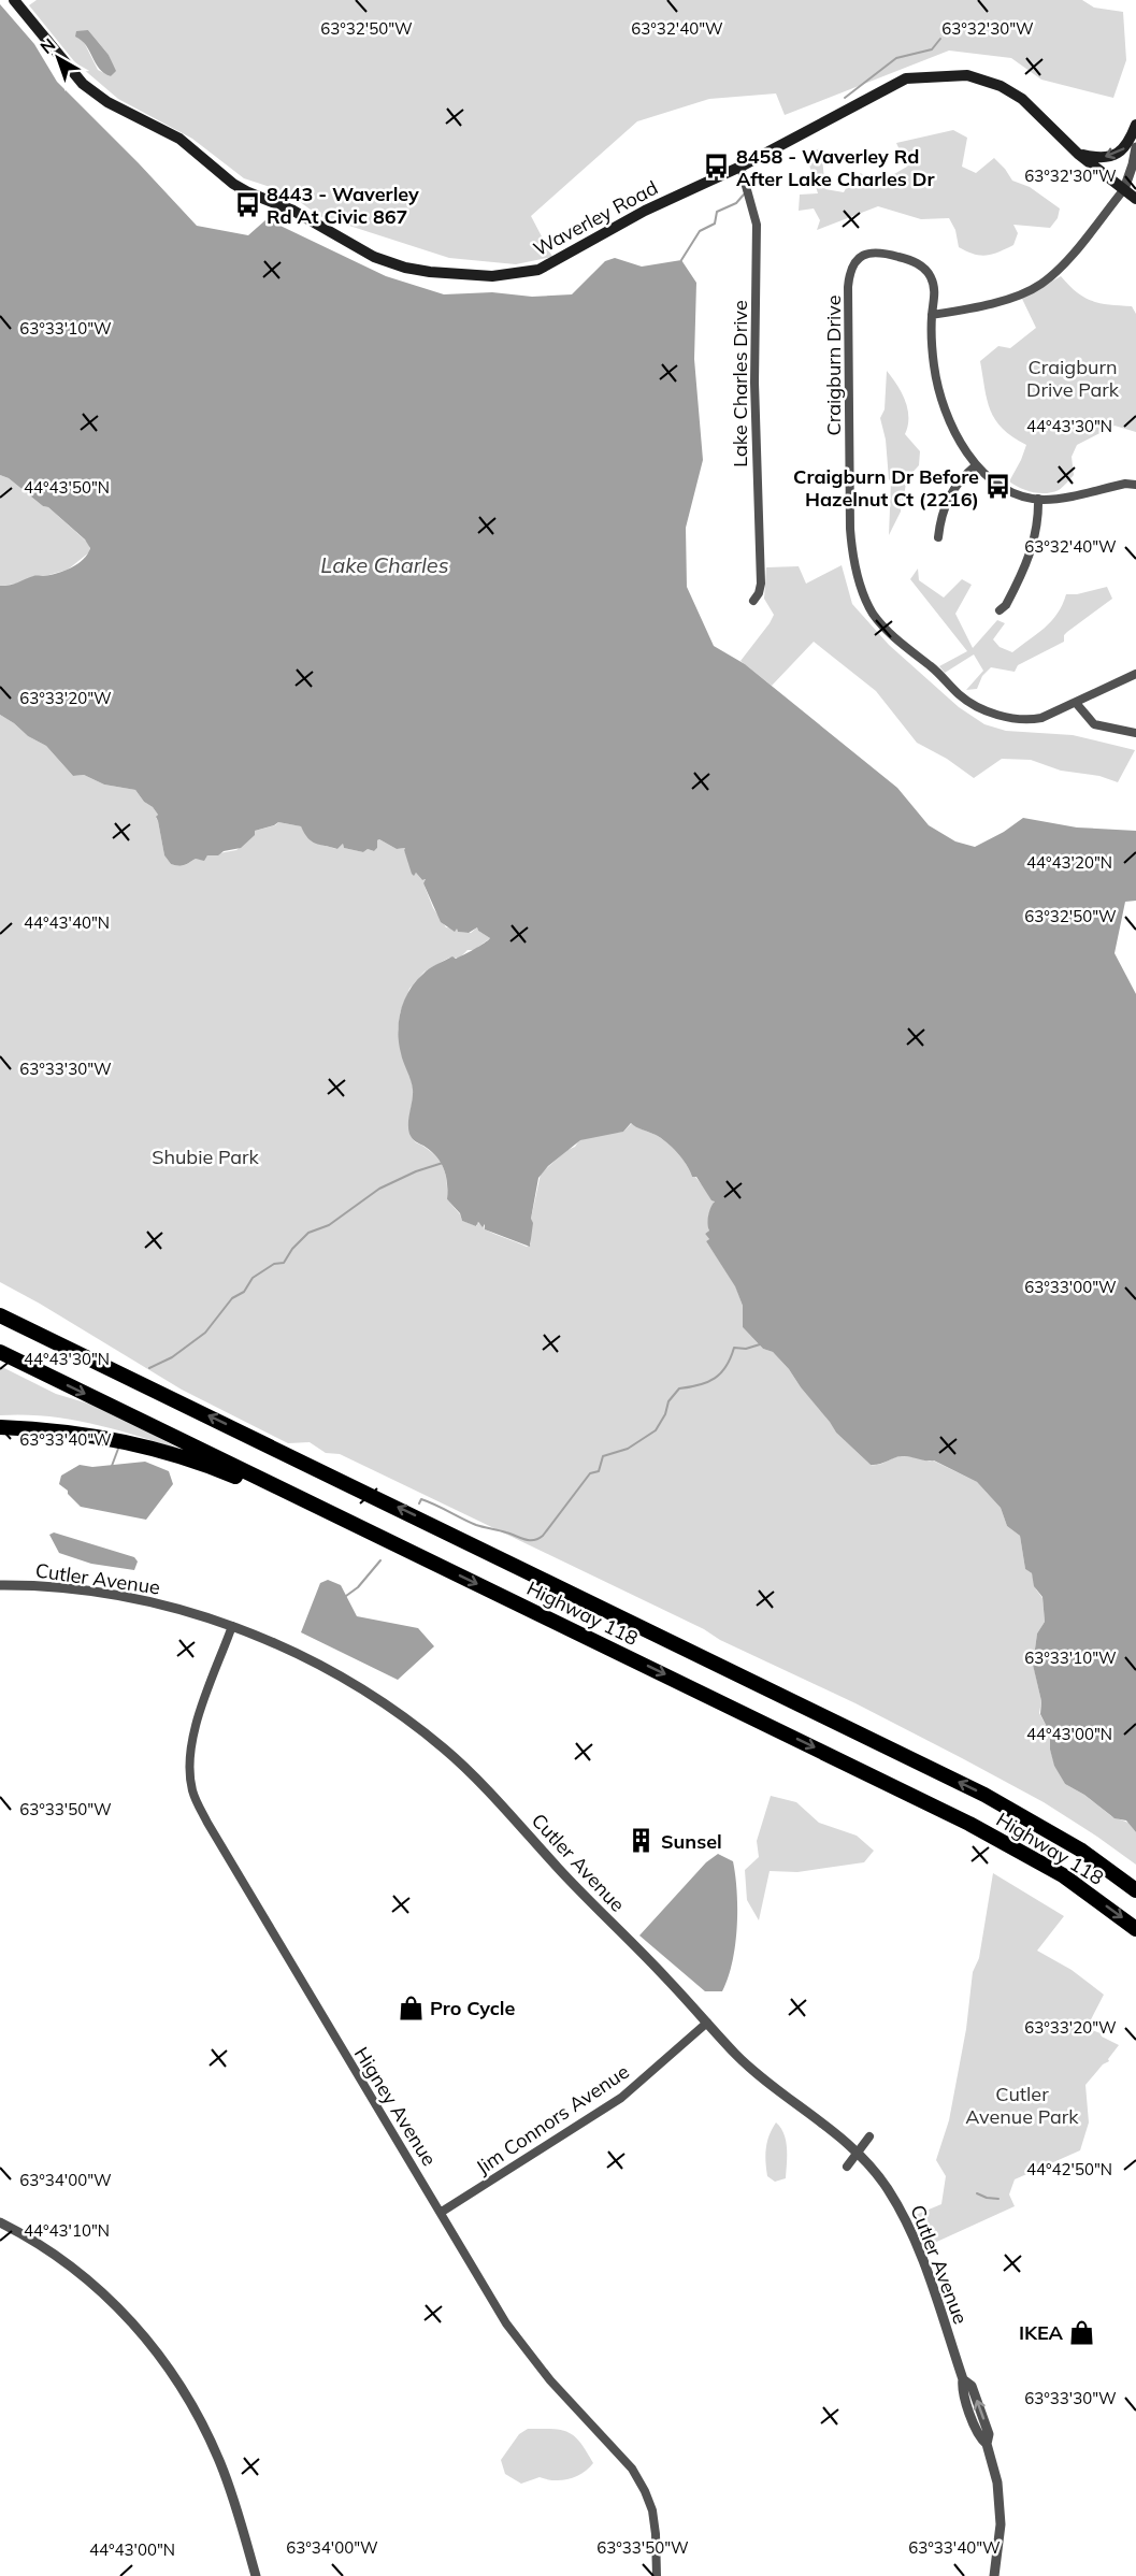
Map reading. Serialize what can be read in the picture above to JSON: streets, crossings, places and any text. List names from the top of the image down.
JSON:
{
  "streets": {
    "highway": ["Highway 118"],
    "main road": ["Waverley Road"],
    "street": [
      "Craigburn Drive",
      "Lake Charles Drive",
      "Cutler Avenue",
      "Higney Avenue",
      "Jim Connors Avenue"
    ]
  },
  "crossings": [
    ["Waverley Road", "Lake Charles Drive"],
    ["Cutler Avenue", "Higney Avenue"],
    ["Cutler Avenue", "Jim Connors Avenue"],
    ["Higney Avenue", "Jim Connors Avenue"]
  ],
  "water": ["Lake Charles"],
  "parks": ["Craigburn Drive Park", "Shubie Park", "Cutler Avenue Park"],
  "places": {
    "bus stop": ["8458 - Waverley Rd After Lake Charles Dr", "8443 - Waverley Rd At Civic 867", "Craigburn Dr Before Hazelnut Ct (2216)"],
    "building": ["Sunsel"],
    "shop": ["Pro Cycle", "IKEA"]
  },
  "north": "top left",
  "coordinates": [
    "63°32'50\"W",
    "63°32'40\"W",
    "63°32'30\"W",
    "63°33'10\"W",
    "44°43'30\"N",
    "44°43'50\"N",
    "63°33'20\"W",
    "44°43'20\"N",
    "44°43'40\"N",
    "63°33'30\"W",
    "63°33'00\"W",
    "63°33'40\"W",
    "44°43'00\"N",
    "63°33'50\"W",
    "44°42'50\"N",
    "63°34'00\"W",
    "44°43'10\"N"
  ]
}
